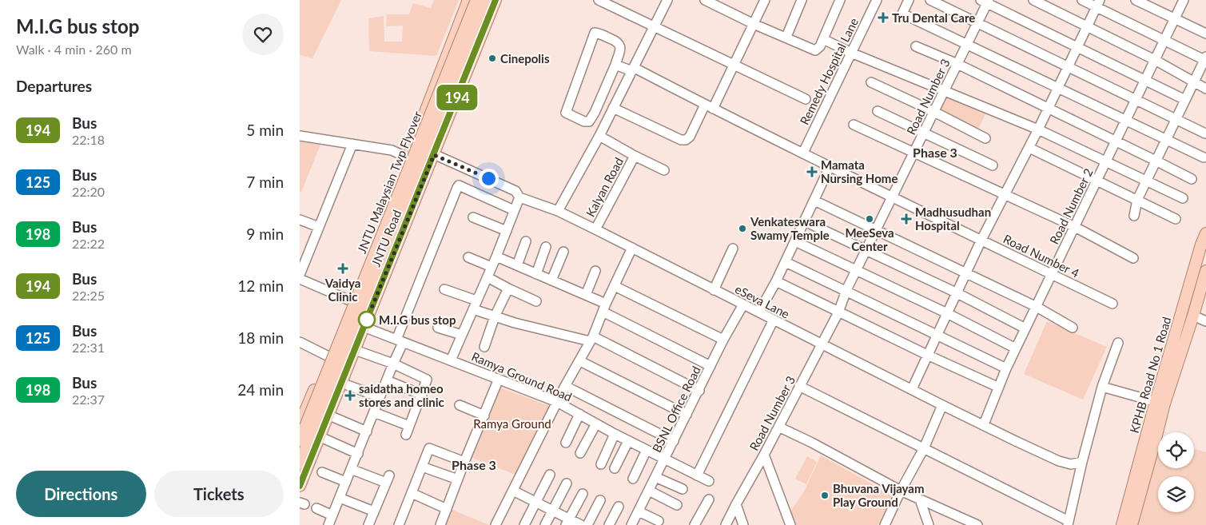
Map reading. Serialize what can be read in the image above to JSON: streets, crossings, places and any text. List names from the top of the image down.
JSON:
{
  "streets": {
    "main road": ["JNTU Malaysian Twp Flyover", "JNTU Road", "KPHB Road No 1 Road"],
    "street": [
      "Remedy Hospital Lane",
      "Road Number 3",
      "Kalyan Road",
      "Road Number 2",
      "Road Number 4",
      "eSeva Lane",
      "Ramya Ground Road",
      "BSNL Office Road"
    ]
  },
  "crossings": [
    ["Remedy Hospital Lane", "Road Number 4"],
    ["Road Number 3", "Road Number 4"],
    ["Road Number 3", "eSeva Lane"],
    ["Kalyan Road", "eSeva Lane"],
    ["Road Number 2", "Road Number 4"],
    ["Road Number 2", "eSeva Lane"],
    ["JNTU Road", "eSeva Lane"],
    ["JNTU Road", "Ramya Ground Road"],
    ["eSeva Lane", "BSNL Office Road"],
    ["Ramya Ground Road", "BSNL Office Road"]
  ],
  "districts": ["Phase 3", "Phase 3"],
  "parks": ["Ramya Ground"],
  "places": {
    "health": [
      "Tru Dental Care",
      "Mamata Nursing Home",
      "Madhusudhan Hospital",
      "Vaidya Clinic",
      "saidatha homeo stores and clinic"
    ],
    "other": [
      "Cinepolis",
      "MeeSeva Center",
      "Venkateswara Swamy Temple",
      "M.I.G bus stop",
      "Bhuvana Vijayam Play Ground"
    ]
  },
  "lines": ["bus line 194"],
  "page": {
    "heading": [
      ["M.I.G bus stop", "Walk · 4 min · 260 m"],
      "Departures"
    ],
    "on_map": "194",
    "list": [
      {
        "mark": "194",
        "name": "Bus",
        "note": "22:18",
        "value": "5 min"
      },
      {
        "mark": "125",
        "name": "Bus",
        "note": "22:20",
        "value": "7 min"
      },
      {
        "mark": "198",
        "name": "Bus",
        "note": "22:22",
        "value": "9 min"
      },
      {
        "mark": "194",
        "name": "Bus",
        "note": "22:25",
        "value": "12 min"
      },
      {
        "mark": "125",
        "name": "Bus",
        "note": "22:31",
        "value": "18 min"
      },
      {
        "mark": "198",
        "name": "Bus",
        "note": "22:37",
        "value": "24 min"
      }
    ],
    "buttons": ["Directions", "Tickets"]
  }
}
